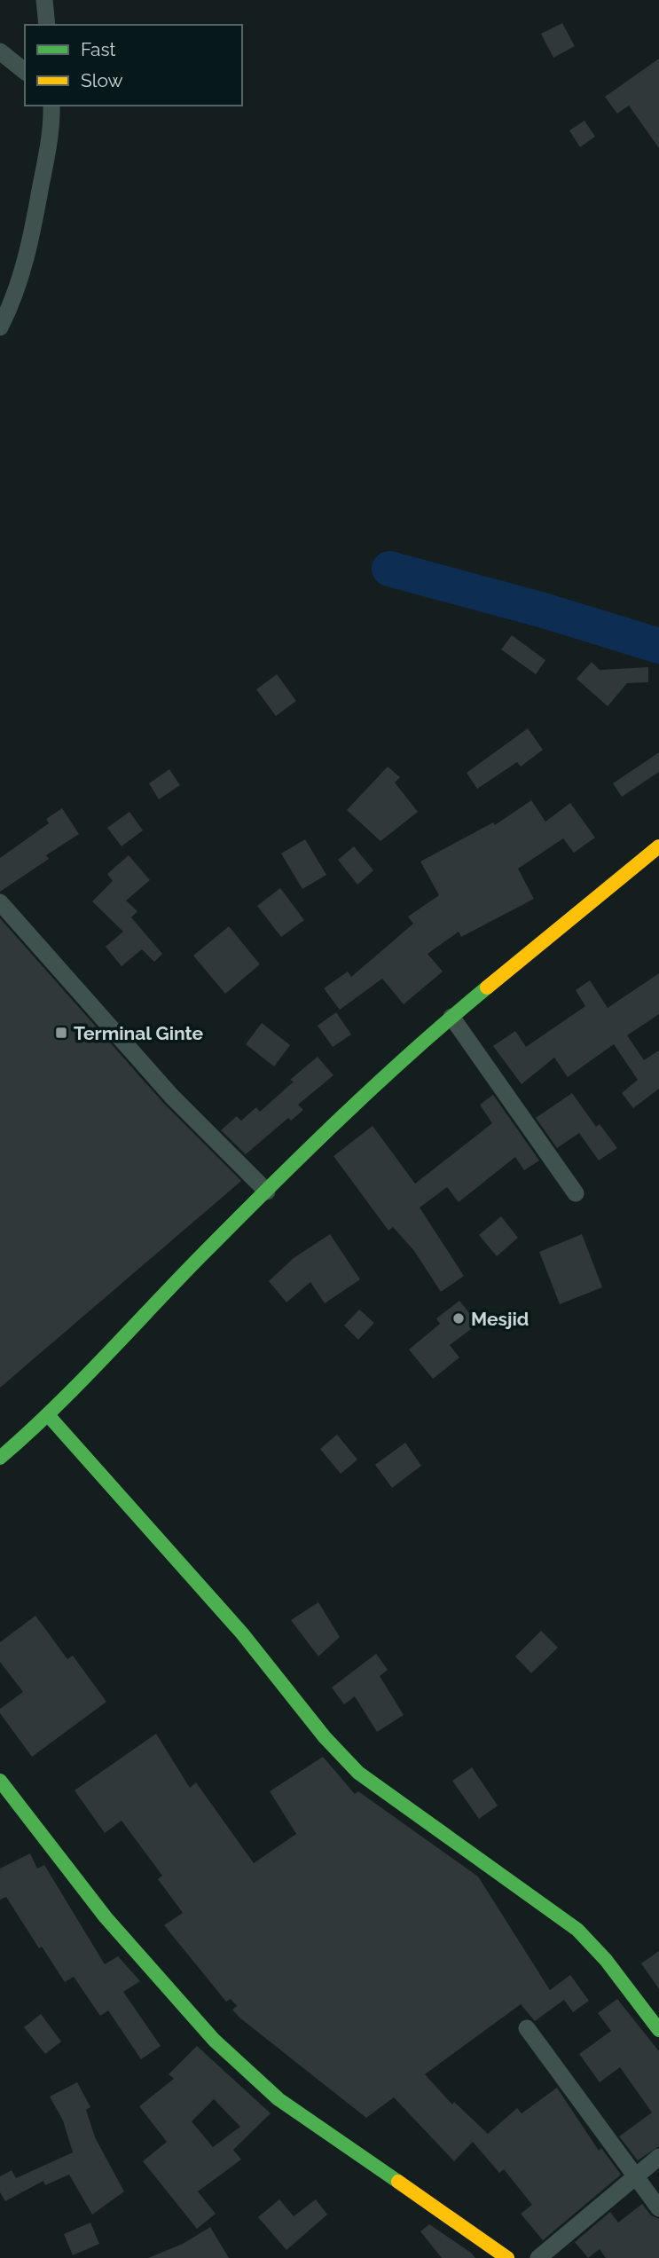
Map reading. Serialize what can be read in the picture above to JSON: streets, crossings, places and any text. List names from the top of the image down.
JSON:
{
  "places": {
    "transit": ["Terminal Ginte"],
    "other": ["Mesjid"]
  },
  "legend": ["Fast", "Slow"]
}
